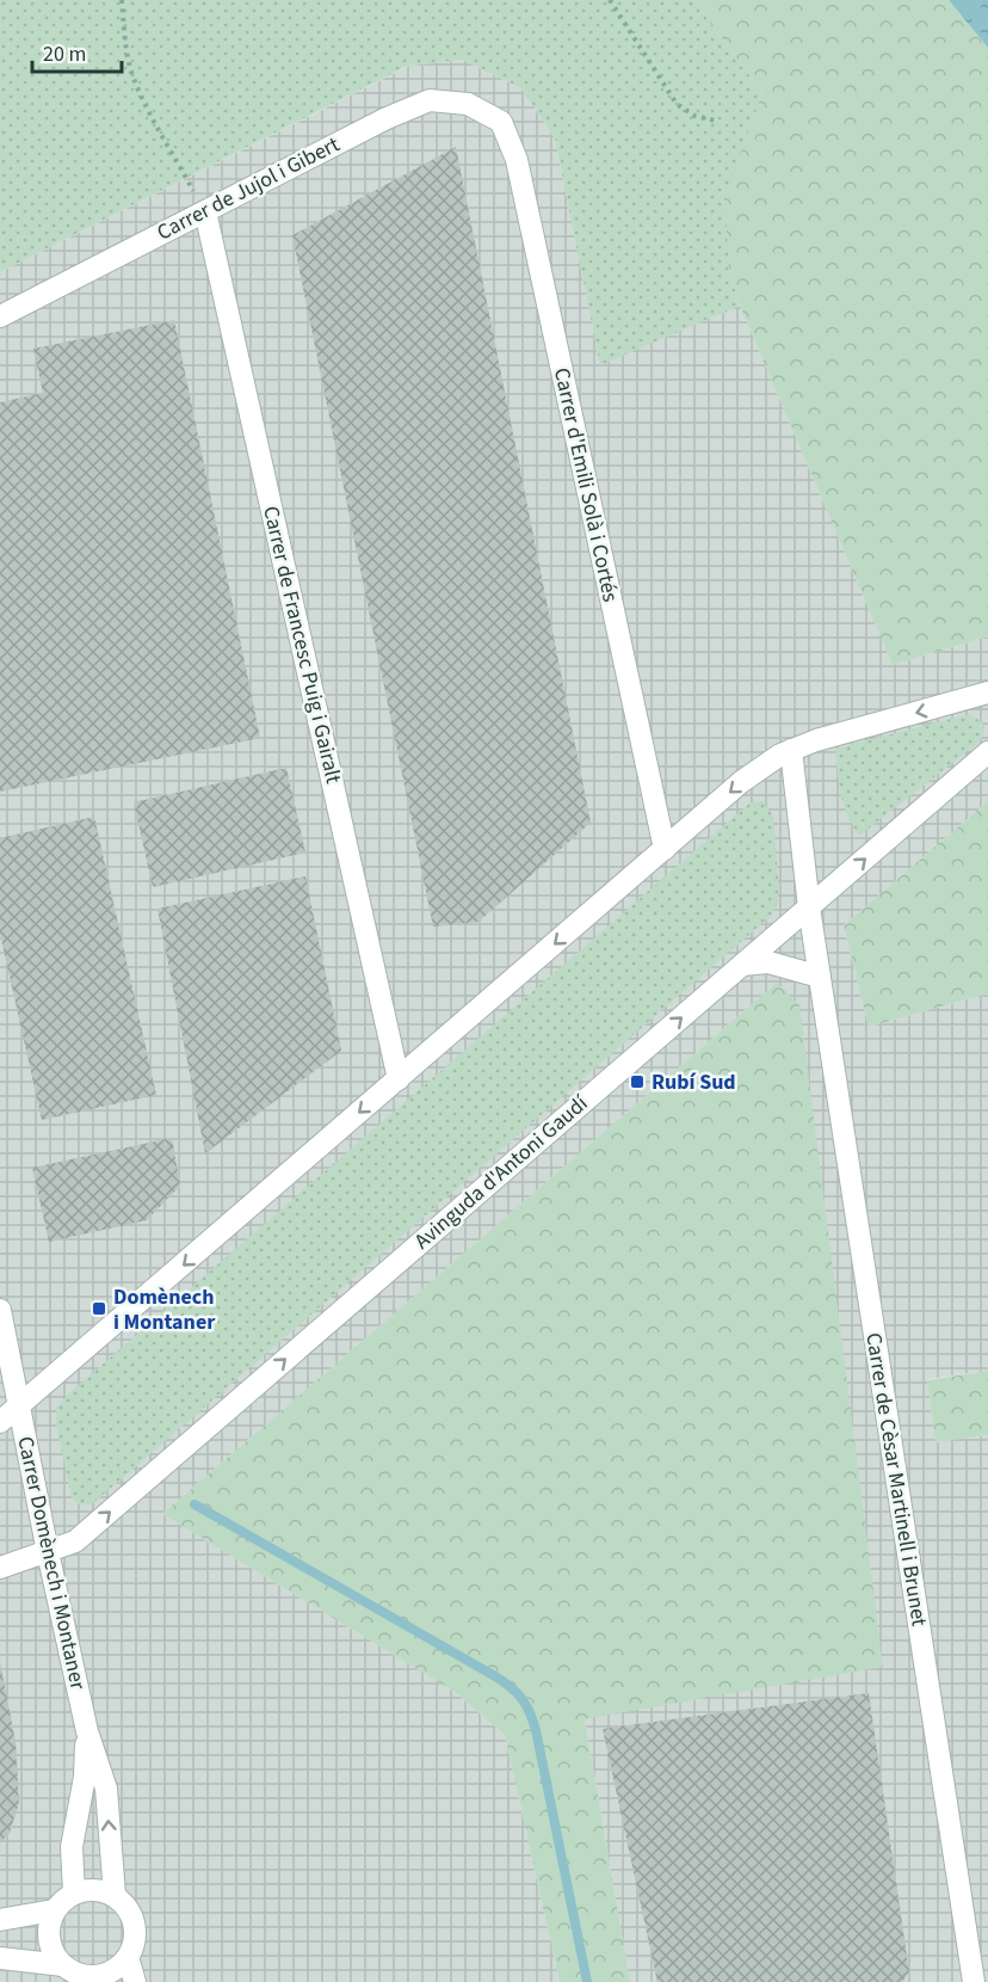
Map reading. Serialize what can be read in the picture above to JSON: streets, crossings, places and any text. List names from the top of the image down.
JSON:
{
  "streets": {
    "street": [
      "Carrer de Jujol i Gibert",
      "Carrer d'Emili Solà i Cortés",
      "Carrer de Francesc Puig i Gairalt",
      "Avinguda d'Antoni Gaudí",
      "Carrer de Cèsar Martinell i Brunet",
      "Carrer Domènech i Montaner"
    ]
  },
  "crossings": [
    ["Carrer de Jujol i Gibert", "Carrer d'Emili Solà i Cortés"],
    ["Carrer de Jujol i Gibert", "Carrer de Francesc Puig i Gairalt"],
    ["Avinguda d'Antoni Gaudí", "Carrer de Cèsar Martinell i Brunet"],
    ["Avinguda d'Antoni Gaudí", "Carrer Domènech i Montaner"]
  ],
  "places": {
    "transit": ["Rubí Sud", "Domènech i Montaner"]
  },
  "scale_bar": "20 m"
}
